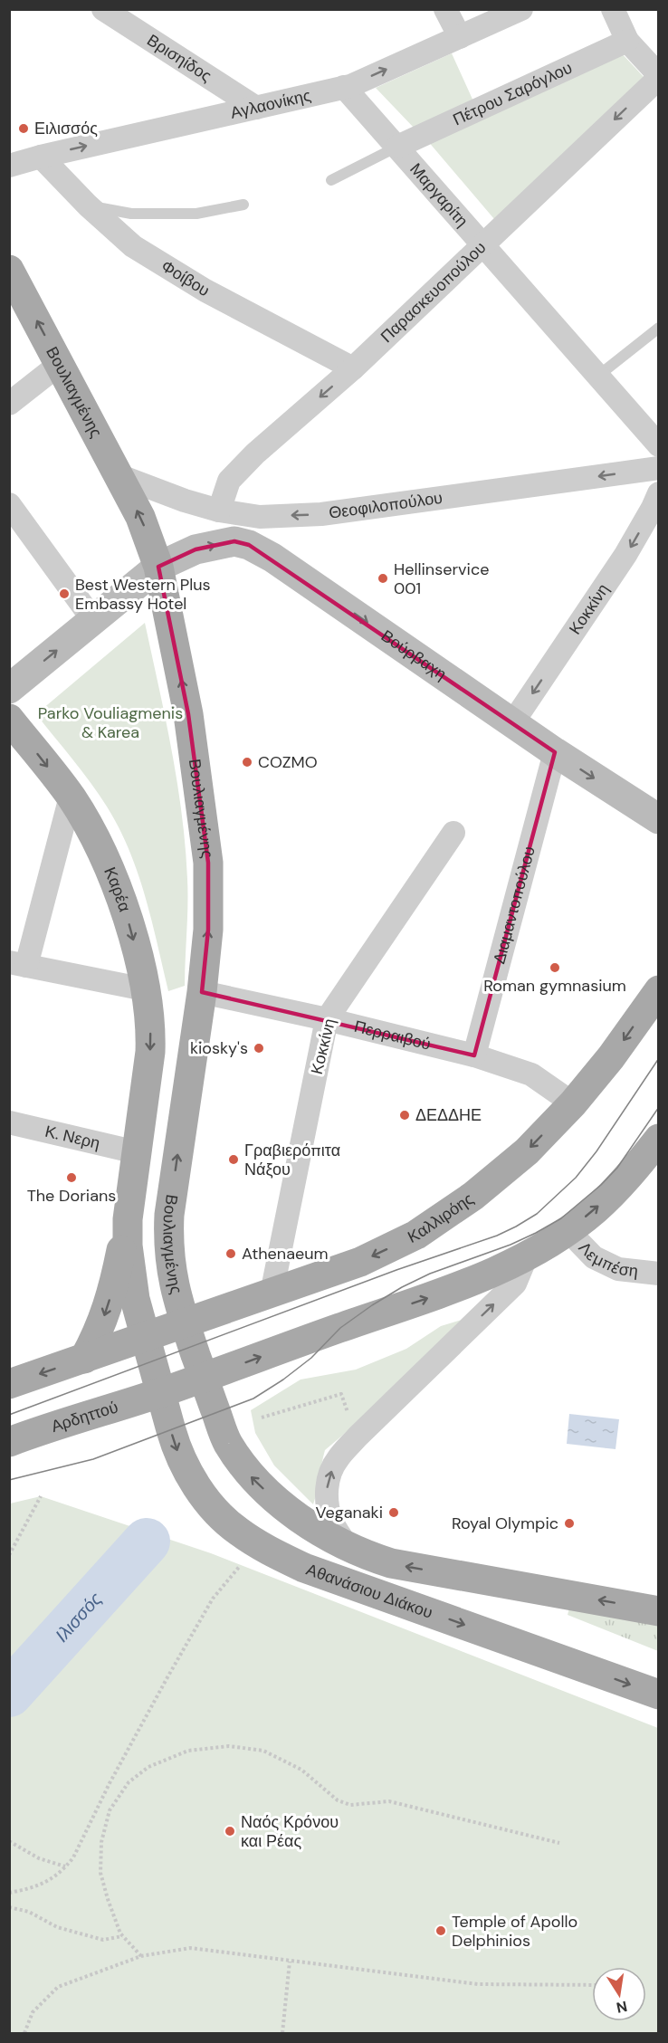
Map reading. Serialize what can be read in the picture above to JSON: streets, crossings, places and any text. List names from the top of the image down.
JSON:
{
  "streets": {
    "main road": [
      "Βουλιαγμένης",
      "Καρέα",
      "Καλλιρόης",
      "Αρδηττού",
      "Αθανάσιου Διάκου"
    ],
    "street": [
      "Βρισηίδος",
      "Πέτρου Σαρόγλου",
      "Αγλαονίκης",
      "Μαργαρίτη",
      "Φοίβου",
      "Παρασκευοπούλου",
      "Θεοφιλοπούλου",
      "Κοκκίνη",
      "Βούρβαχη",
      "Διαμαντοπούλου",
      "Περραιβού",
      "Κ. Νερη",
      "Λεμπέση"
    ]
  },
  "crossings": [
    ["Βρισηίδος", "Αγλαονίκης"],
    ["Πέτρου Σαρόγλου", "Μαργαρίτη"],
    ["Αγλαονίκης", "Μαργαρίτη"],
    ["Αγλαονίκης", "Φοίβου"],
    ["Μαργαρίτη", "Παρασκευοπούλου"],
    ["Φοίβου", "Παρασκευοπούλου"],
    ["Παρασκευοπούλου", "Θεοφιλοπούλου"],
    ["Βουλιαγμένης", "Θεοφιλοπούλου"],
    ["Βουλιαγμένης", "Βούρβαχη"],
    ["Βουλιαγμένης", "Περραιβού"],
    ["Βουλιαγμένης", "Καλλιρόης"],
    ["Βουλιαγμένης", "Αθανάσιου Διάκου"],
    ["Κοκκίνη", "Βούρβαχη"],
    ["Κοκκίνη", "Περραιβού"],
    ["Κοκκίνη", "Καλλιρόης"],
    ["Βούρβαχη", "Διαμαντοπούλου"],
    ["Διαμαντοπούλου", "Περραιβού"],
    ["Περραιβού", "Καλλιρόης"],
    ["Αρδηττού", "Αθανάσιου Διάκου"]
  ],
  "one_way": [
    "Αγλαονίκης",
    "Παρασκευοπούλου",
    "Θεοφιλοπούλου",
    "Κοκκίνη",
    "Βούρβαχη",
    "Καρέα"
  ],
  "water": ["Ιλισσός"],
  "parks": ["Parko Vouliagmenis & Karea"],
  "places": [
    "Ειλισσός",
    "Hellinservice 001",
    "Best Western Plus Embassy Hotel",
    "COZMO",
    "Roman gymnasium",
    "kiosky's",
    "ΔΕΔΔΗΕ",
    "Γραβιερόπιτα Νάξου",
    "The Dorians",
    "Athenaeum",
    "Veganaki",
    "Royal Olympic",
    "Ναός Κρόνου και Ρέας",
    "Temple of Apollo Delphinios"
  ],
  "north": "bottom"
}
